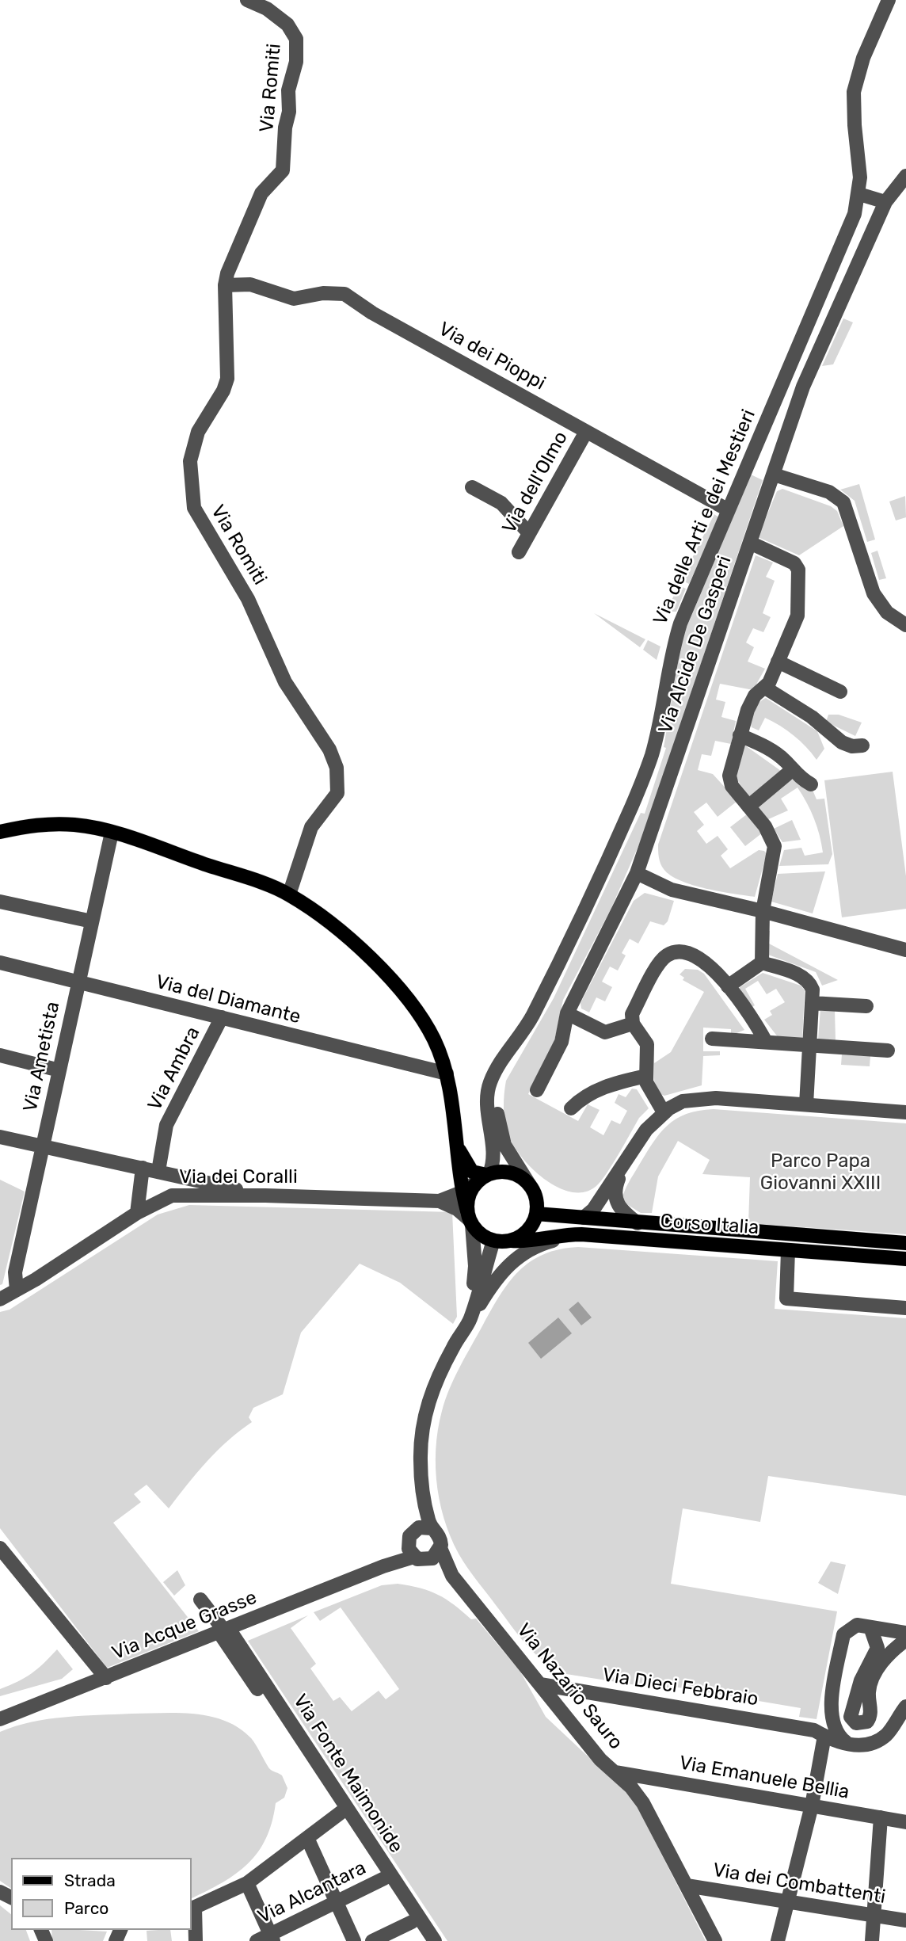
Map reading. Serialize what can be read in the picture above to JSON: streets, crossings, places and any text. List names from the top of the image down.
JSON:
{
  "streets": {
    "main road": ["Corso Italia"],
    "street": [
      "Via Romiti",
      "Via dei Pioppi",
      "Via dell'Olmo",
      "Via delle Arti e dei Mestieri",
      "Via Alcide De Gasperi",
      "Via del Diamante",
      "Via Ametista",
      "Via Ambra",
      "Via dei Coralli",
      "Via Acque Grasse",
      "Via Nazario Sauro",
      "Via Dieci Febbraio",
      "Via Fonte Maimonide",
      "Via Emanuele Bellia",
      "Via dei Combattenti",
      "Via Alcantara"
    ]
  },
  "crossings": [
    ["Via Romiti", "Via dei Pioppi"],
    ["Via dei Pioppi", "Via dell'Olmo"],
    ["Via dei Pioppi", "Via delle Arti e dei Mestieri"],
    ["Via del Diamante", "Via Ametista"],
    ["Via del Diamante", "Via Ambra"],
    ["Via Ametista", "Via dei Coralli"],
    ["Via Acque Grasse", "Via Fonte Maimonide"],
    ["Via Nazario Sauro", "Via Dieci Febbraio"],
    ["Via Nazario Sauro", "Via Emanuele Bellia"],
    ["Via Nazario Sauro", "Via dei Combattenti"],
    ["Via Fonte Maimonide", "Via Alcantara"]
  ],
  "parks": ["Parco Papa Giovanni XXIII"],
  "legend": ["Strada", "Parco"]
}
